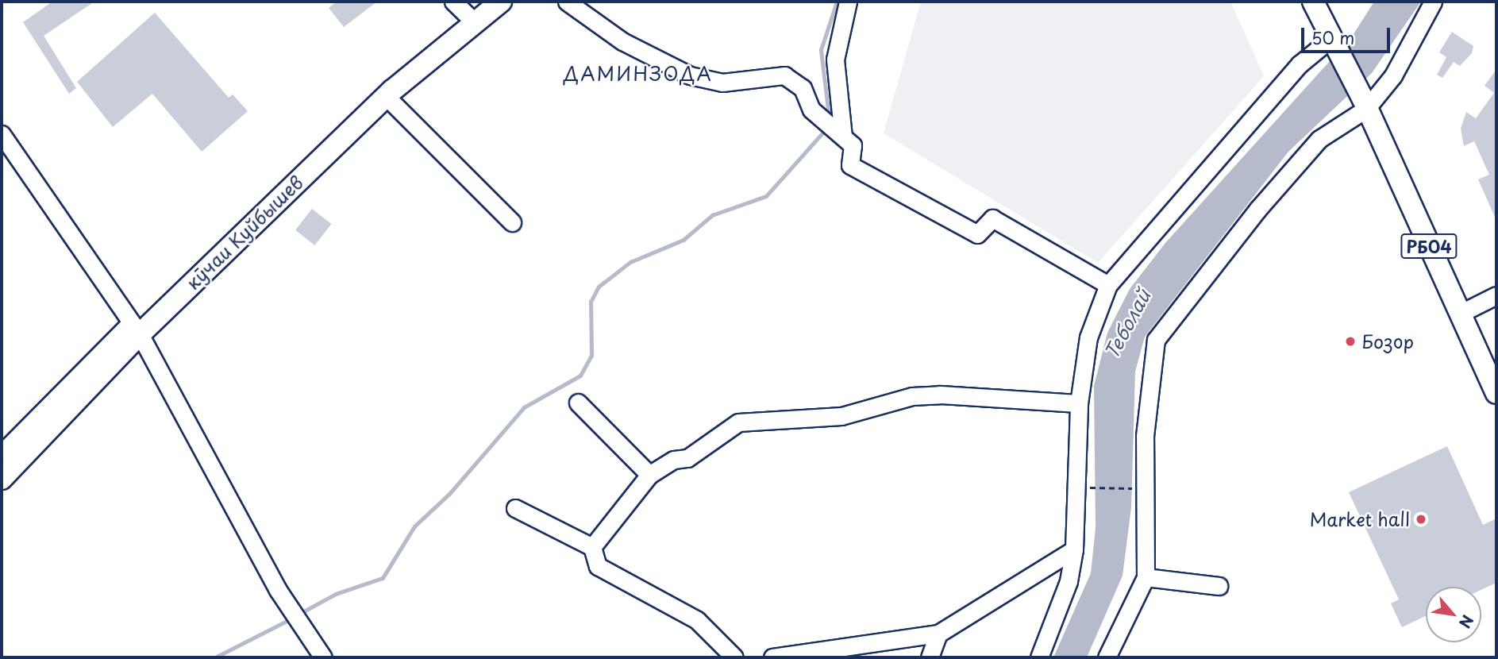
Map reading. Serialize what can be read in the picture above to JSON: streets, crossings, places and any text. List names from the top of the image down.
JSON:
{
  "streets": {
    "main road": ["кӯчаи Куйбышев", "РБ04"]
  },
  "districts": ["ДАМИНЗОДА"],
  "water": ["Теболай"],
  "places": ["Бозор", "Market hall"],
  "scale_bar": "50 m",
  "north": "bottom right"
}
